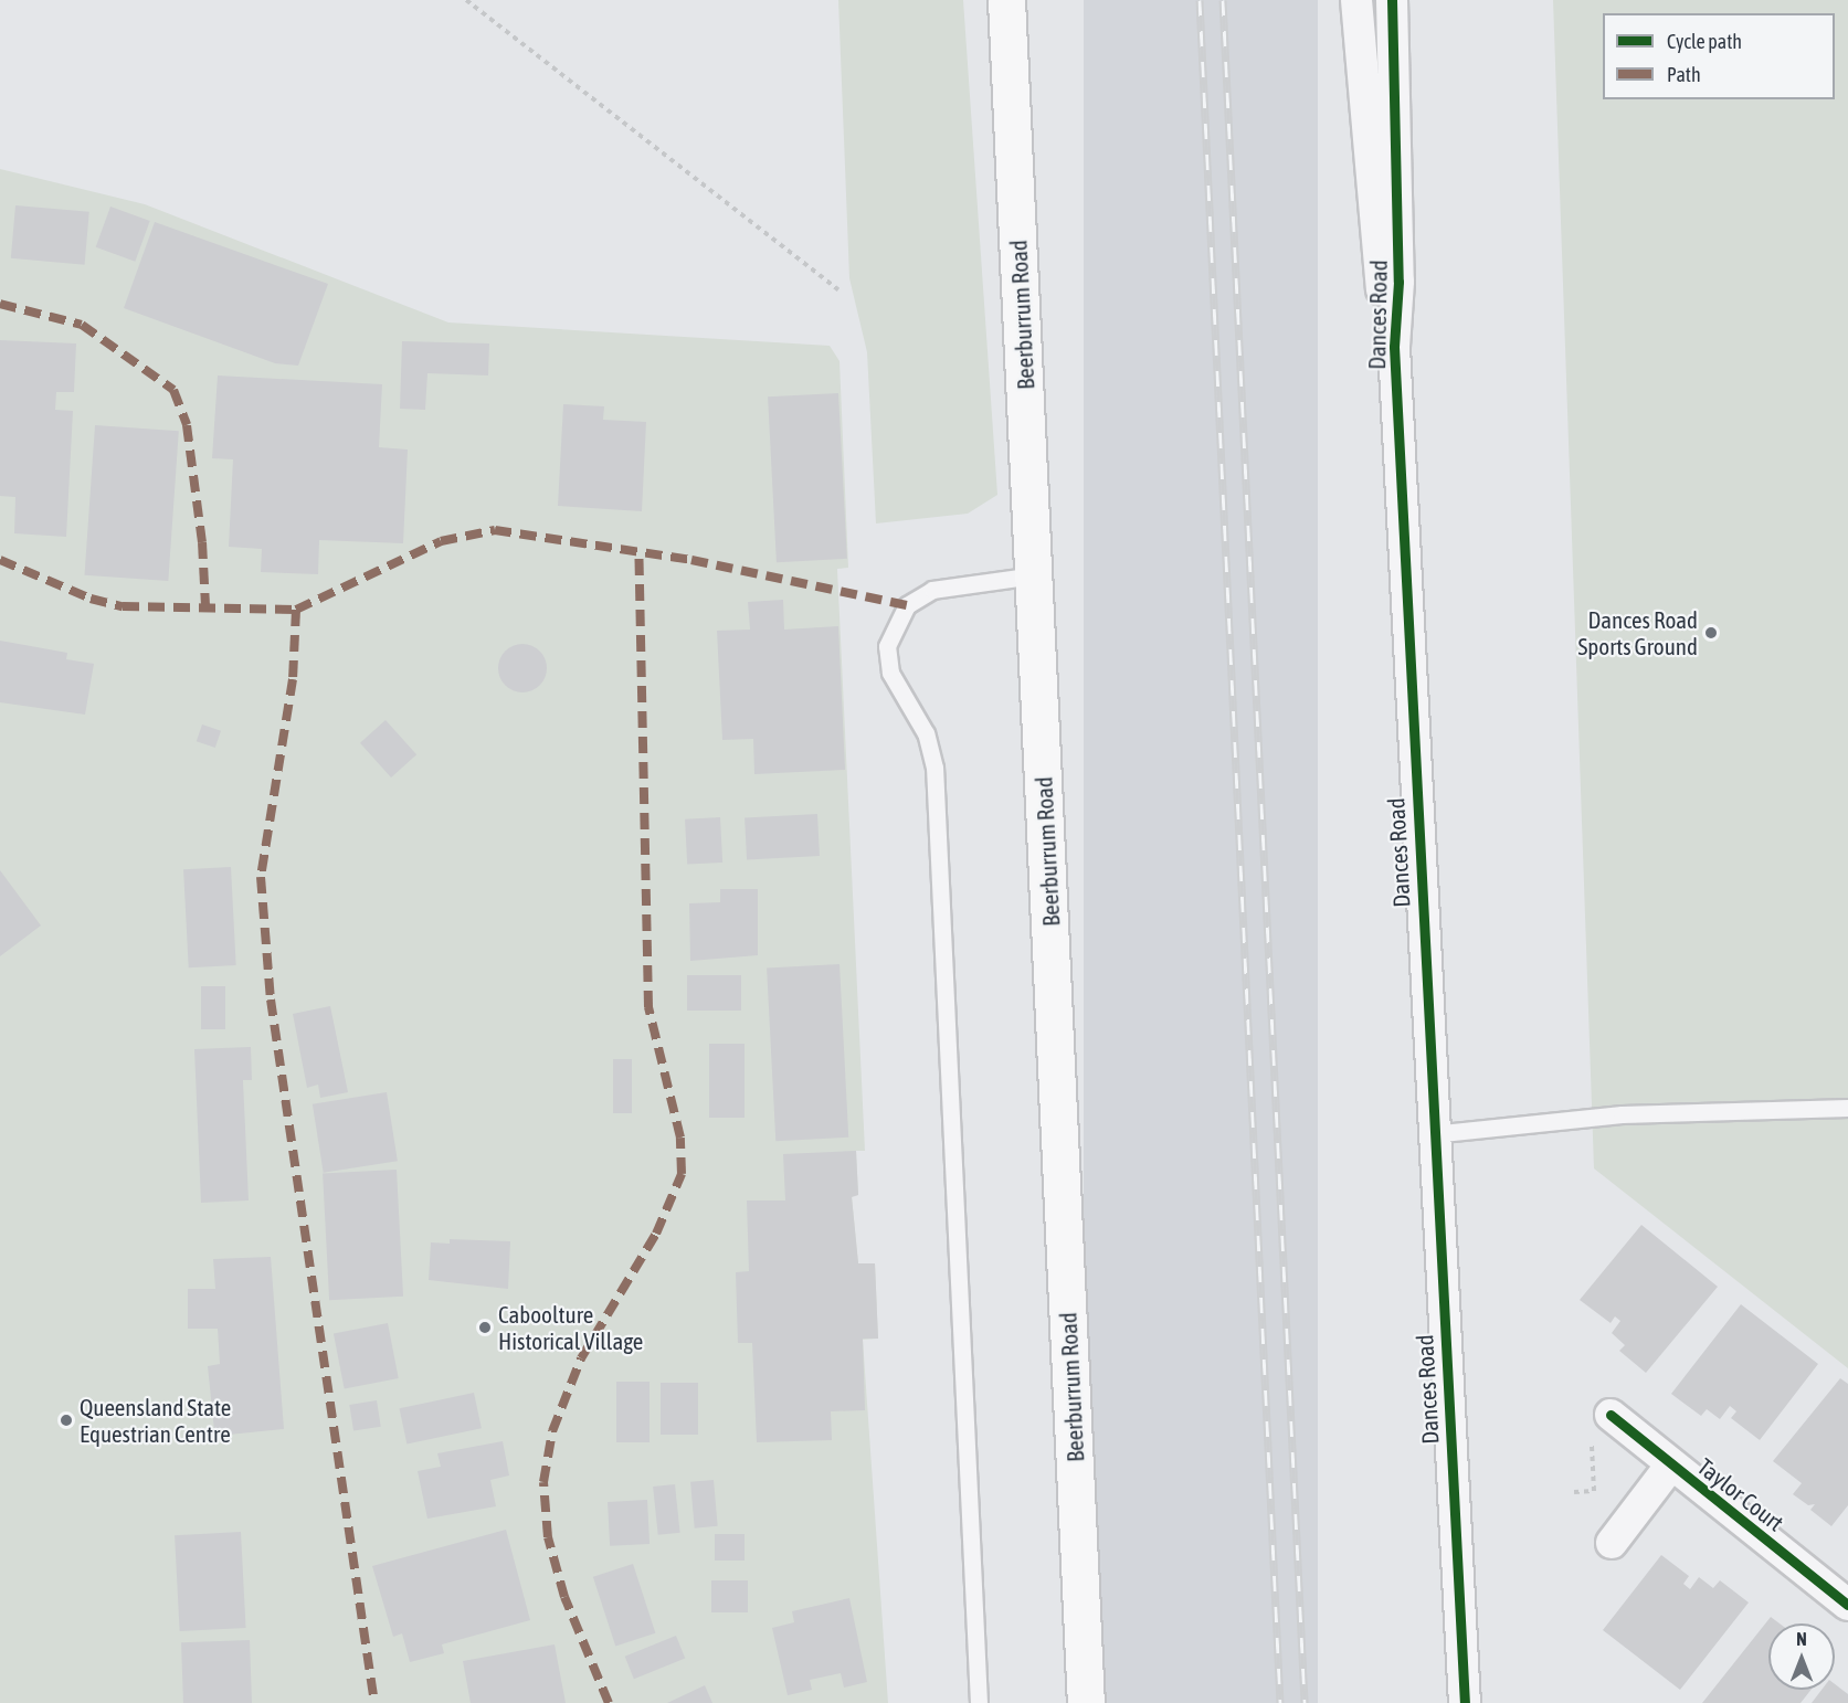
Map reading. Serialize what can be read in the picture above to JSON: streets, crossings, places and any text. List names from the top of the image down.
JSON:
{
  "streets": {
    "main road": ["Beerburrum Road"],
    "street": ["Dances Road", "Taylor Court"]
  },
  "places": ["Dances Road Sports Ground", "Caboolture Historical Village", "Queensland State Equestrian Centre"],
  "legend": ["Cycle path", "Path"],
  "north": "top"
}
